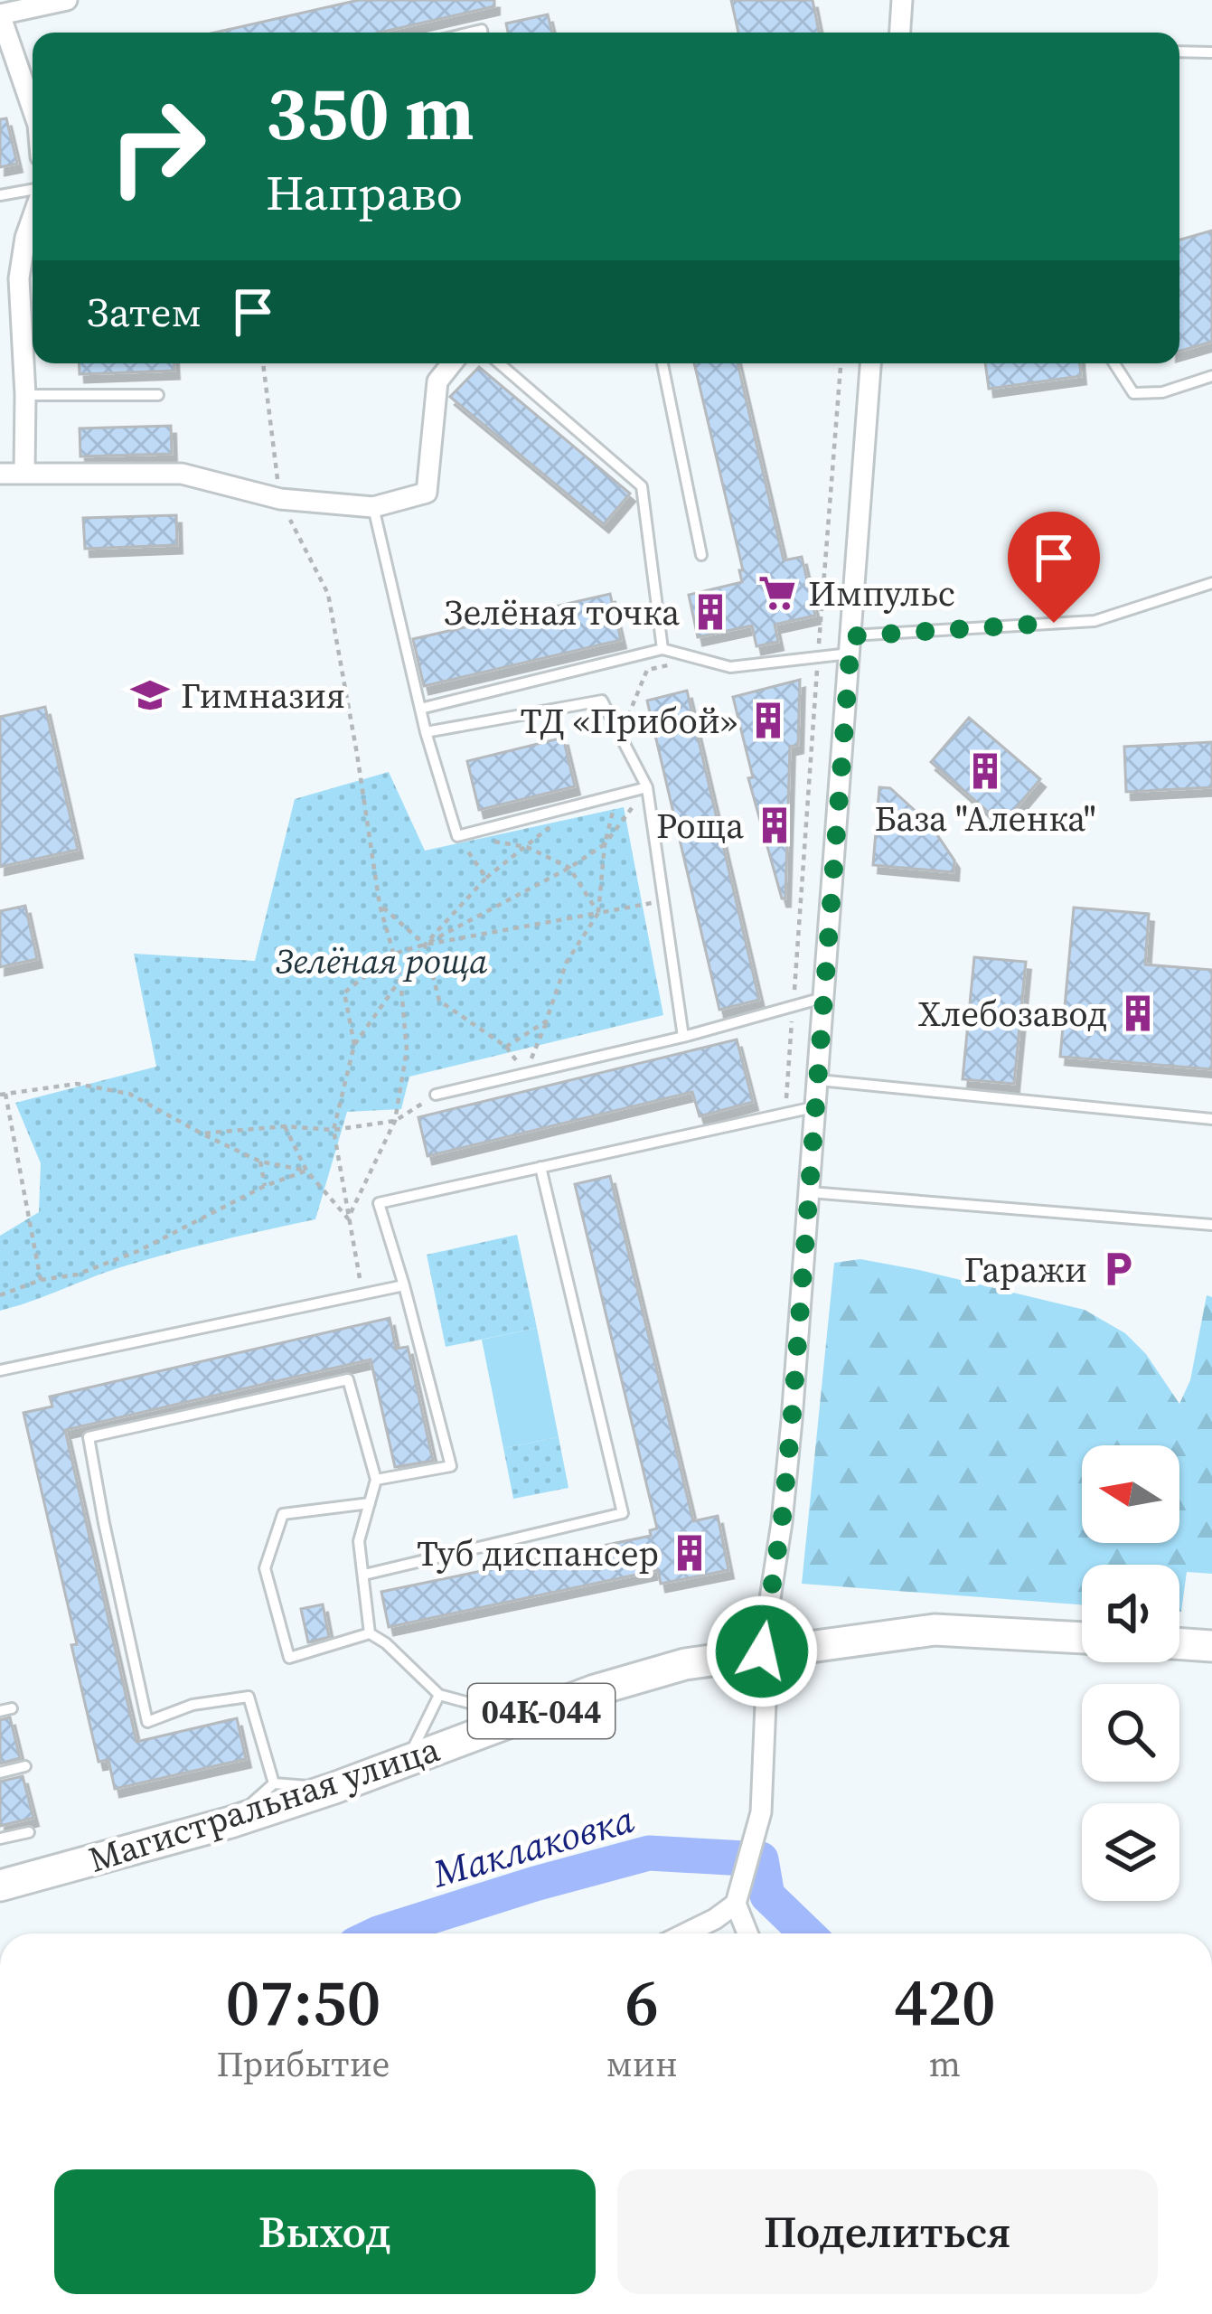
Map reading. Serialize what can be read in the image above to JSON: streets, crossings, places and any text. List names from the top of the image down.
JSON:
{
  "streets": {
    "main road": ["04К-044", "Магистральная улица"]
  },
  "water": ["Маклаковка"],
  "parks": ["Зелёная роща"],
  "places": {
    "supermarket": ["Импульс"],
    "building": [
      "Зелёная точка",
      "ТД «Прибой»",
      "База \"Аленка\"",
      "Роща",
      "Хлебозавод",
      "Туб диспансер"
    ],
    "school or university": ["Гимназия"],
    "parking": ["Гаражи"]
  },
  "north": "left",
  "page": {
    "turn": ["350 m", "Направо"],
    "then": "Затем",
    "eta": [
      "07:50",
      "Прибытие",
      "6",
      "мин",
      "420",
      "m"
    ],
    "buttons": ["Выход", "Поделиться"]
  }
}
